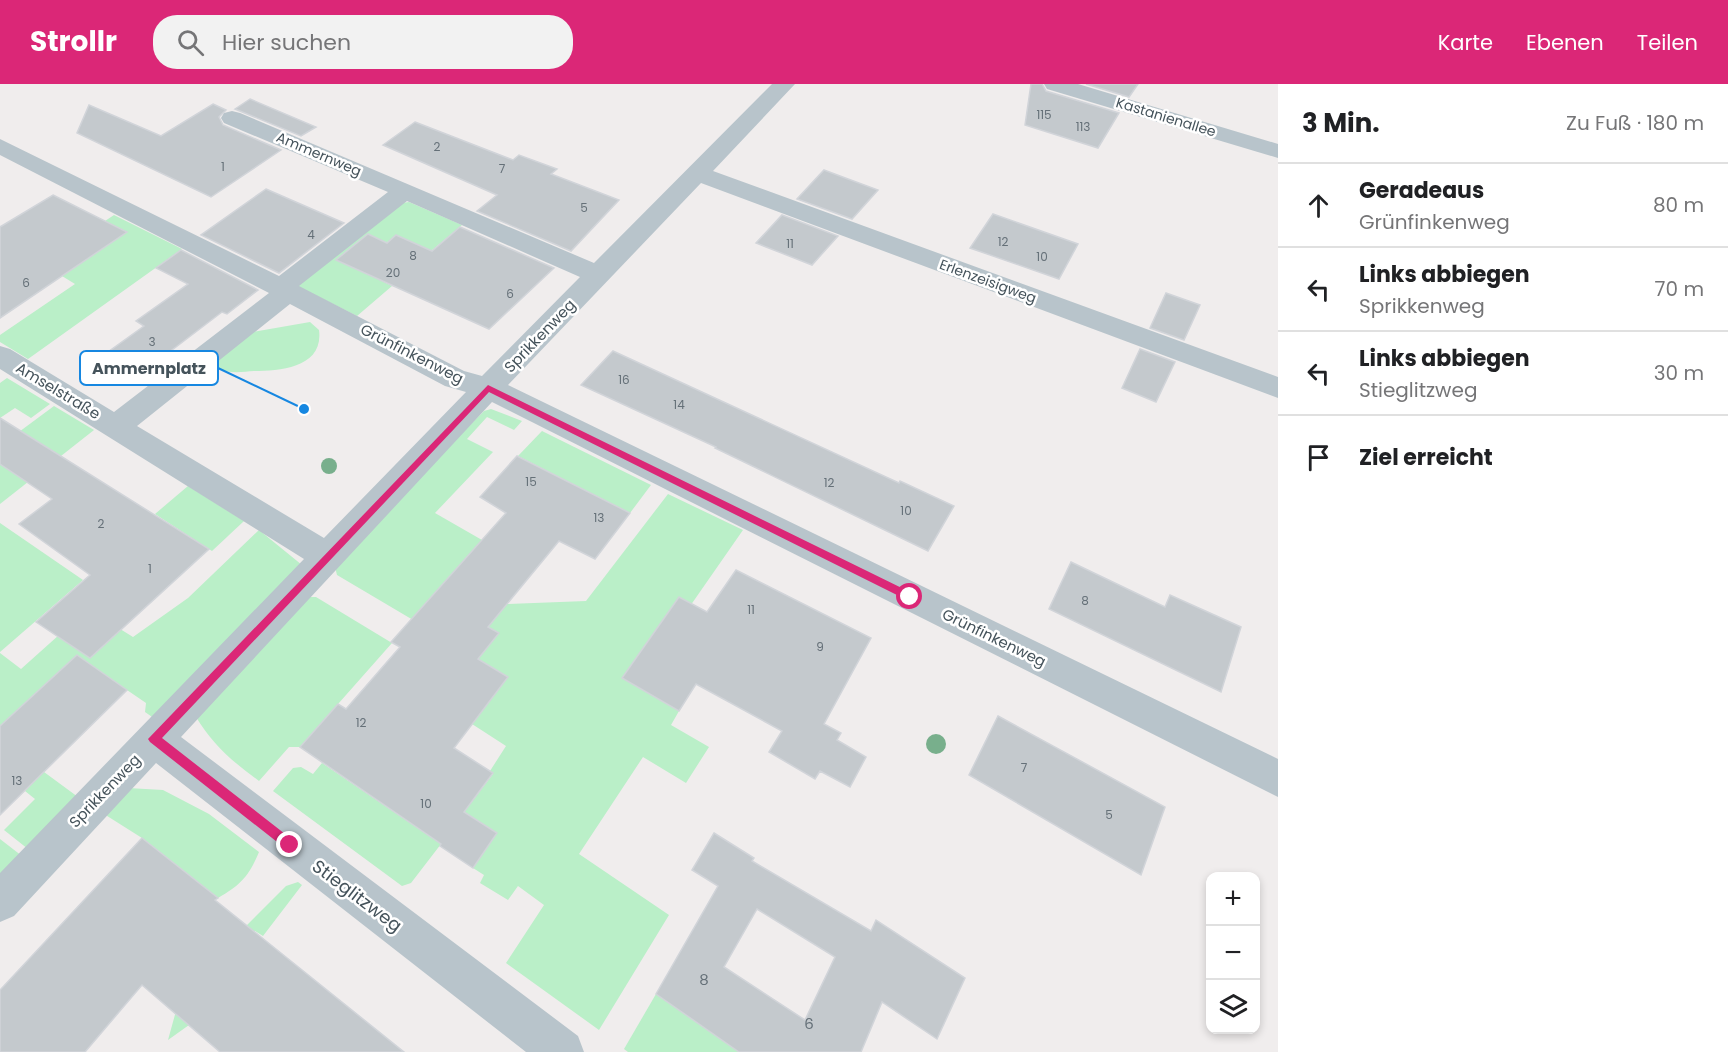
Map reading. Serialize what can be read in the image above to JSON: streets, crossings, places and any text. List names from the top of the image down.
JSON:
{
  "streets": {
    "street": [
      "Kastanienallee",
      "Ammernweg",
      "Erlenzeisigweg",
      "Sprikkenweg",
      "Grünfinkenweg",
      "Amselstraße",
      "Stieglitzweg"
    ]
  },
  "crossings": [
    ["Ammernweg", "Sprikkenweg"],
    ["Erlenzeisigweg", "Sprikkenweg"],
    ["Sprikkenweg", "Grünfinkenweg"],
    ["Sprikkenweg", "Amselstraße"],
    ["Sprikkenweg", "Stieglitzweg"]
  ],
  "places": ["Ammernplatz"],
  "house_numbers": [
    "115",
    "113",
    "2",
    "1",
    "7",
    "5",
    "4",
    "12",
    "11",
    "8",
    "10",
    "20",
    "6",
    "6",
    "3",
    "16",
    "14",
    "15",
    "12",
    "10",
    "13",
    "2",
    "1",
    "8",
    "11",
    "9",
    "12",
    "7",
    "13",
    "10",
    "5",
    "8",
    "6"
  ],
  "page": {
    "header": "Strollr",
    "search": "Hier suchen",
    "nav": ["Karte", "Ebenen", "Teilen"],
    "heading": ["3 Min.", "Zu Fuß · 180 m"],
    "list": [
      ["Geradeaus", "Grünfinkenweg", "80 m"],
      ["Links abbiegen", "Sprikkenweg", "70 m"],
      ["Links abbiegen", "Stieglitzweg", "30 m"],
      "Ziel erreicht"
    ],
    "map_buttons": ["+", "−"]
  }
}
